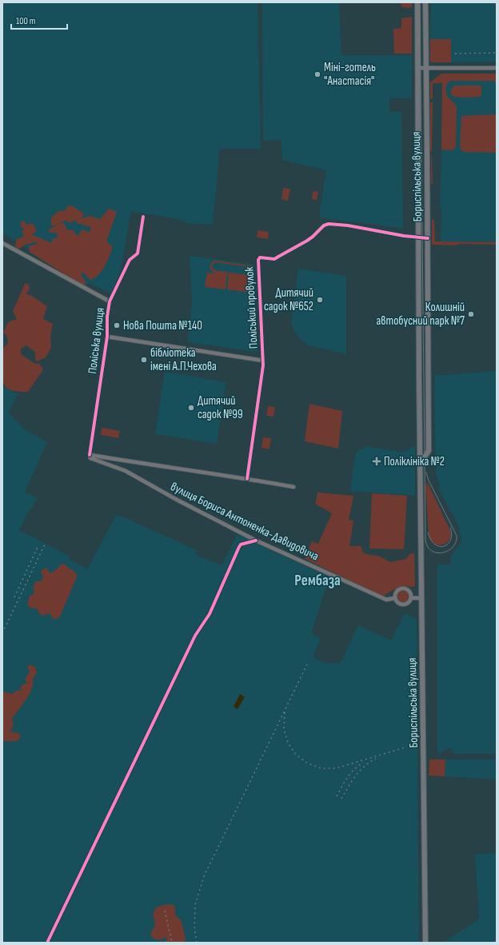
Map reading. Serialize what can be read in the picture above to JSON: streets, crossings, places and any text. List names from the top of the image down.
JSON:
{
  "streets": {
    "main road": ["Бориспільська вулиця"],
    "street": ["Поліський провулок", "Поліська вулиця", "вулиця Бориса Антоненка-Давидовича"]
  },
  "crossings": [
    ["Бориспільська вулиця", "Поліський провулок"],
    ["Поліський провулок", "Поліська вулиця"],
    ["Поліська вулиця", "вулиця Бориса Антоненка-Давидовича"]
  ],
  "districts": ["Рембаза"],
  "places": {
    "other": [
      "Міні-готель \"Анастасія\"",
      "Дитячий садок №652",
      "Колишній автобусний парк №7",
      "Нова Пошта №140",
      "бібліотека імені А.П.Чехова",
      "Дитячий садок №99"
    ],
    "health": ["Поліклініка №2"]
  },
  "scale_bar": "100 m"
}
